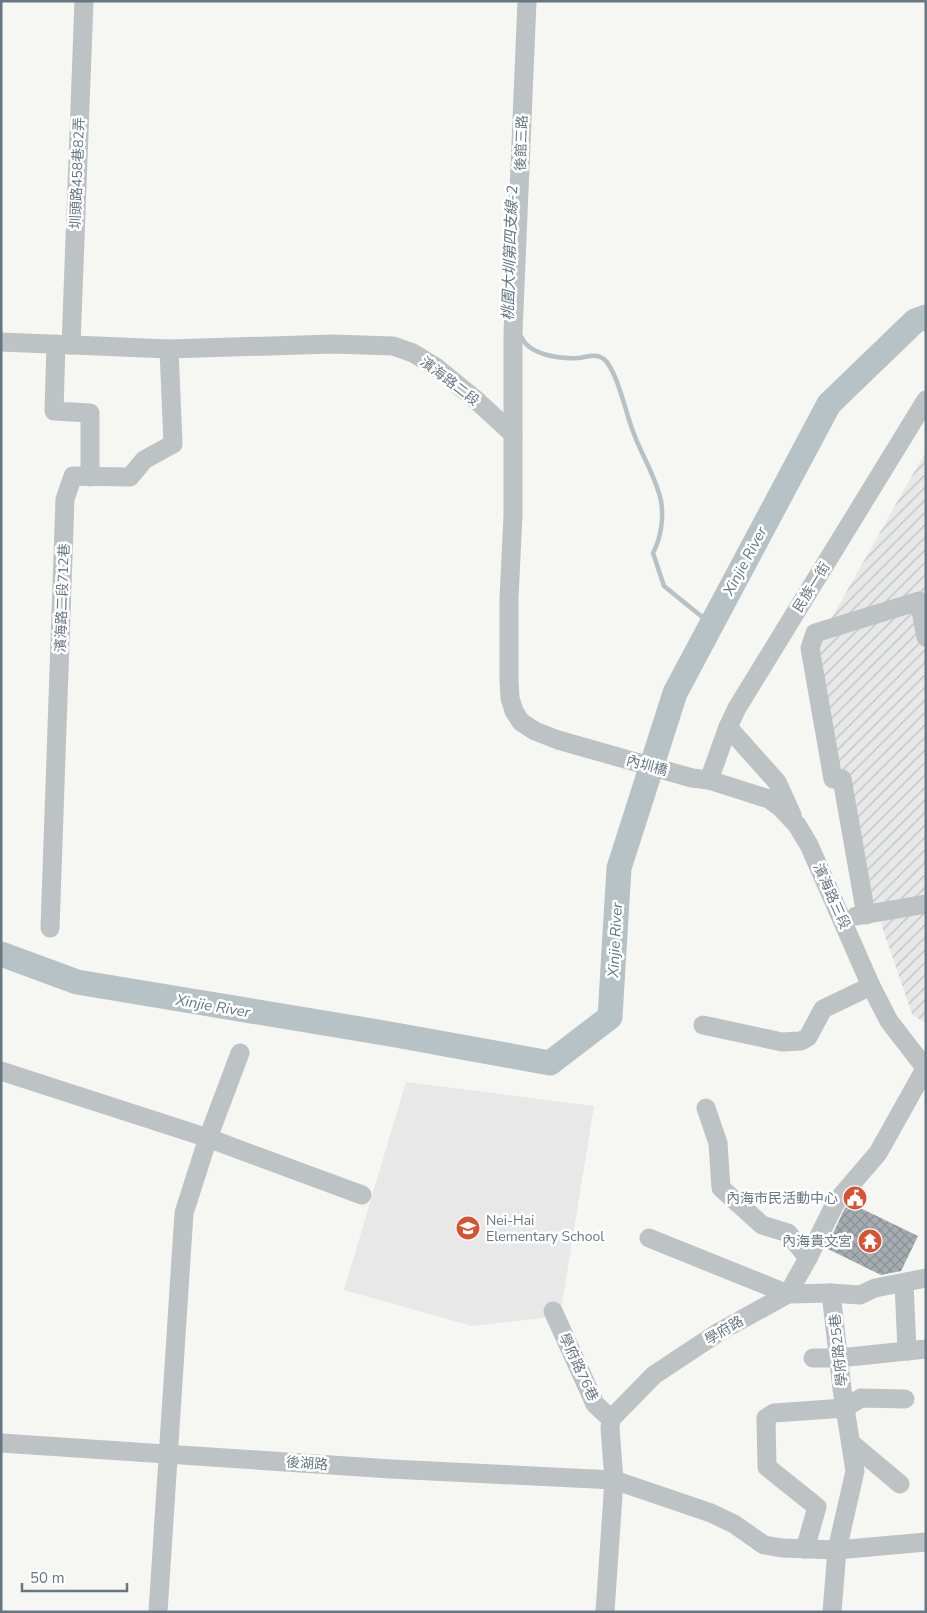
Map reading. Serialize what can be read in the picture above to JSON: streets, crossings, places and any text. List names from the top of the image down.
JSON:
{
  "streets": {
    "street": [
      "後館三路",
      "圳頭路458巷82弄",
      "濱海路二段",
      "民族一街",
      "濱海路二段712巷",
      "內圳橋",
      "濱海路三段",
      "學府路",
      "學府路25巷",
      "學府路76巷",
      "後湖路"
    ]
  },
  "crossings": [
    ["後館三路", "濱海路二段"],
    ["後館三路", "內圳橋"],
    ["圳頭路458巷82弄", "濱海路二段"],
    ["圳頭路458巷82弄", "濱海路二段712巷"],
    ["濱海路二段", "濱海路二段712巷"],
    ["濱海路二段", "內圳橋"],
    ["民族一街", "內圳橋"],
    ["民族一街", "濱海路三段"],
    ["內圳橋", "濱海路三段"],
    ["學府路", "學府路76巷"],
    ["學府路25巷", "後湖路"]
  ],
  "water": ["桃園大圳第四支線-2", "Xinjie River"],
  "places": {
    "public building": ["內海市民活動中心"],
    "school or university": ["Nei-Hai Elementary School"],
    "temple": ["內海貴文宮"]
  },
  "scale_bar": "50 m"
}
